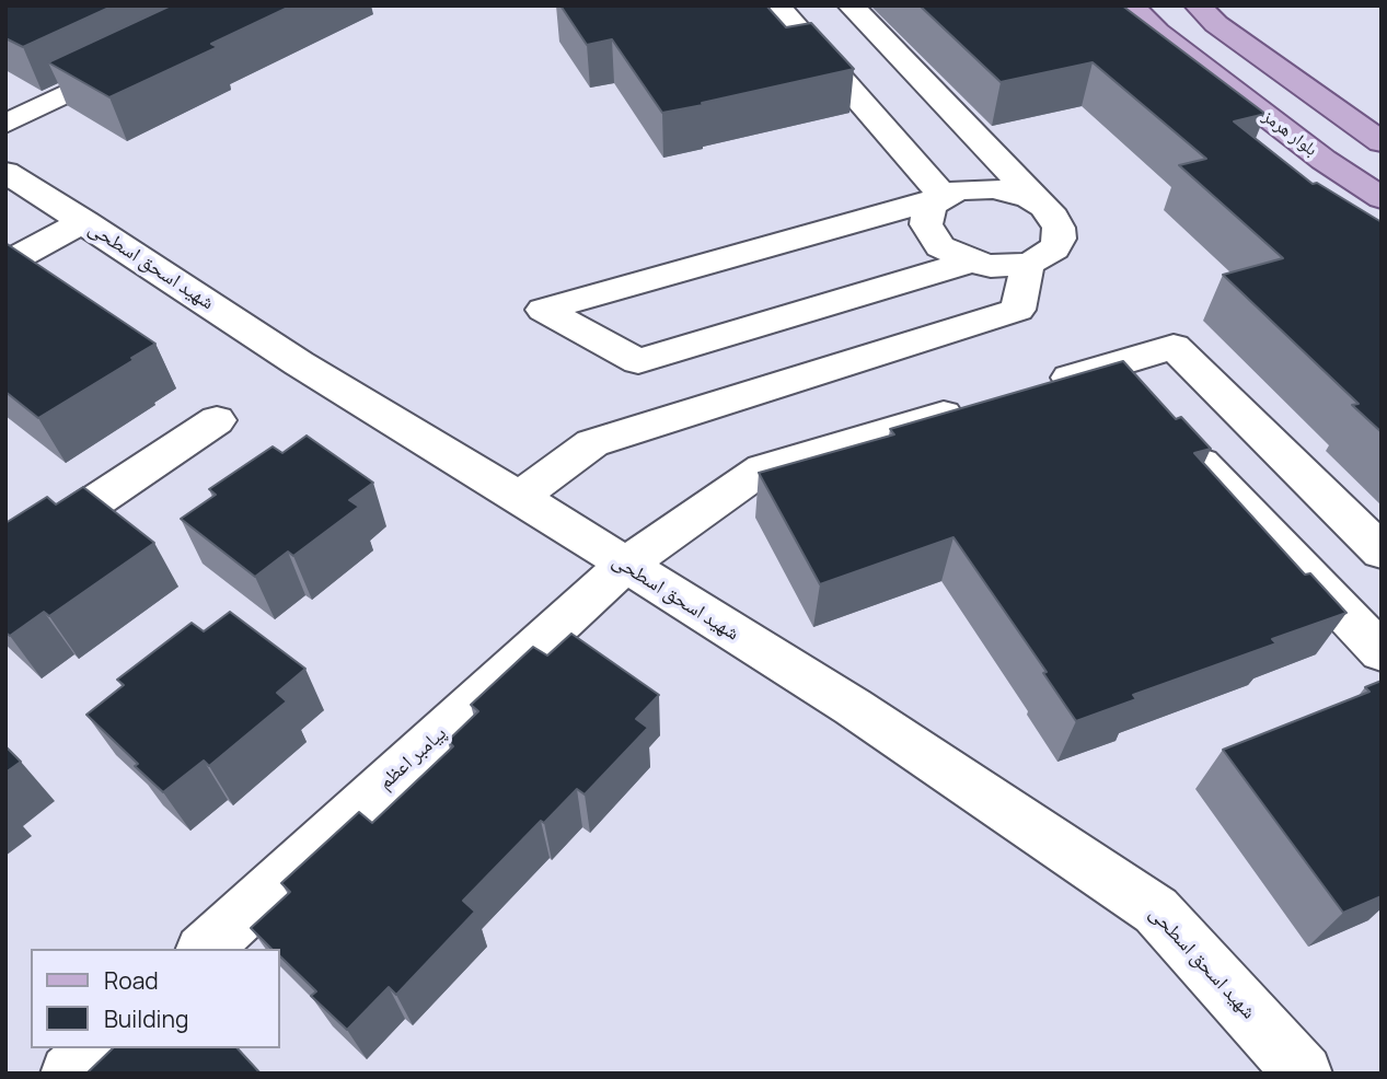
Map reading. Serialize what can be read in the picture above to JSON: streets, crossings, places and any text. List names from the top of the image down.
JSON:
{
  "streets": {
    "main road": ["بلوار هرمز"],
    "street": ["شهید اسحق اسطحی", "پیامبر اعظم"]
  },
  "crossings": [
    ["شهید اسحق اسطحی", "پیامبر اعظم"]
  ],
  "legend": ["Road", "Building"]
}
